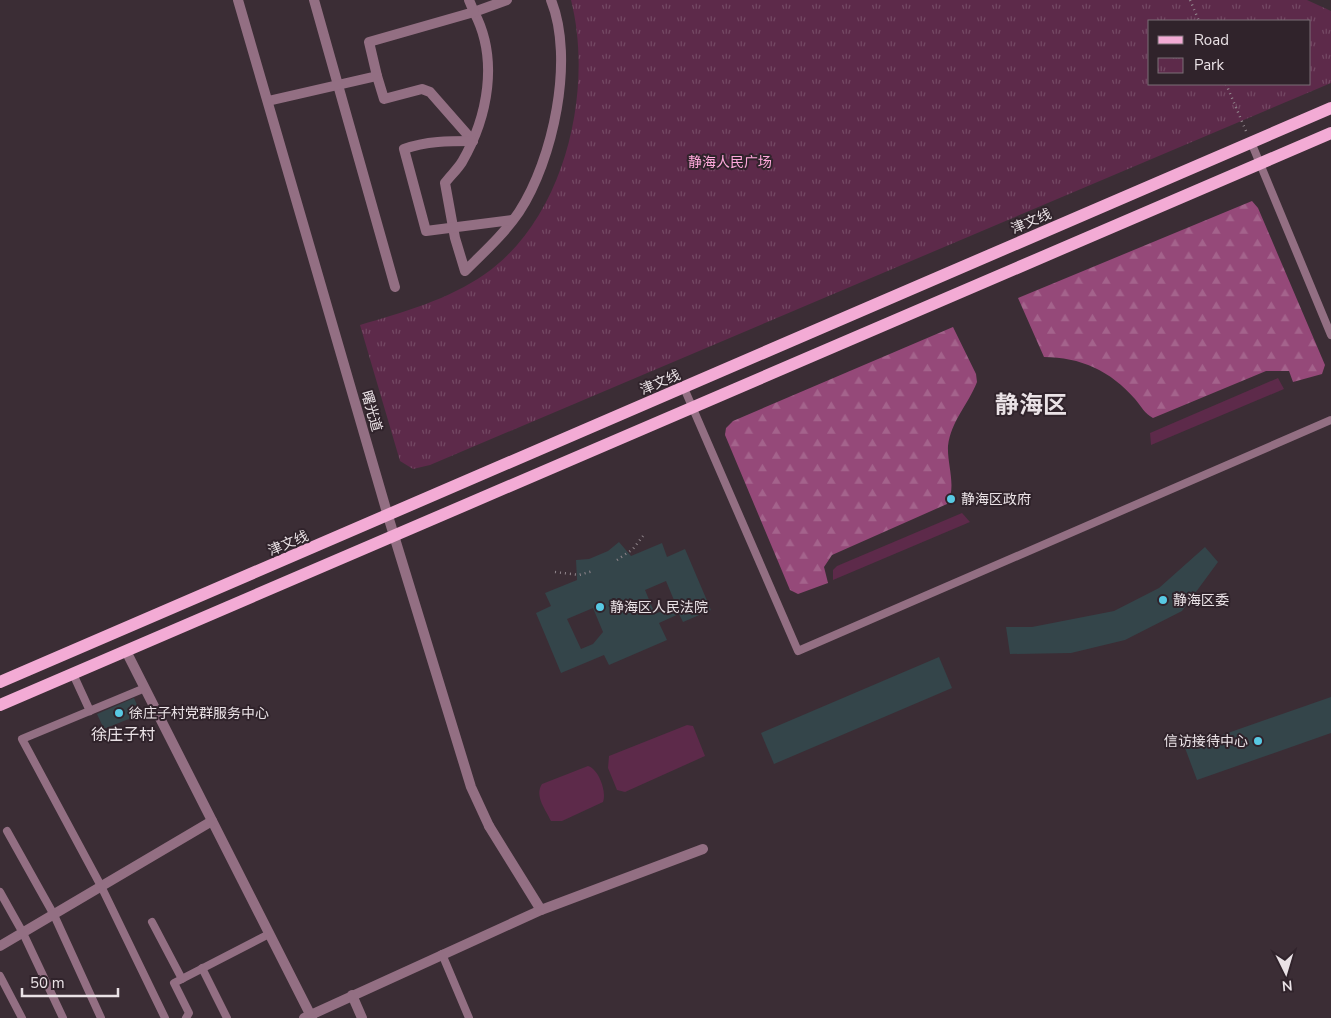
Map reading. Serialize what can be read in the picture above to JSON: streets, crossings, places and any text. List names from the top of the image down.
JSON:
{
  "streets": {
    "main road": ["津文线"],
    "street": ["曙光道"]
  },
  "crossings": [
    ["津文线", "曙光道"]
  ],
  "districts": ["静海区", "徐庄子村"],
  "parks": ["静海人民广场"],
  "places": [
    "静海区政府",
    "静海区委",
    "静海区人民法院",
    "徐庄子村党群服务中心",
    "信访接待中心"
  ],
  "legend": ["Road", "Park"],
  "scale_bar": "50 m",
  "north": "bottom"
}
